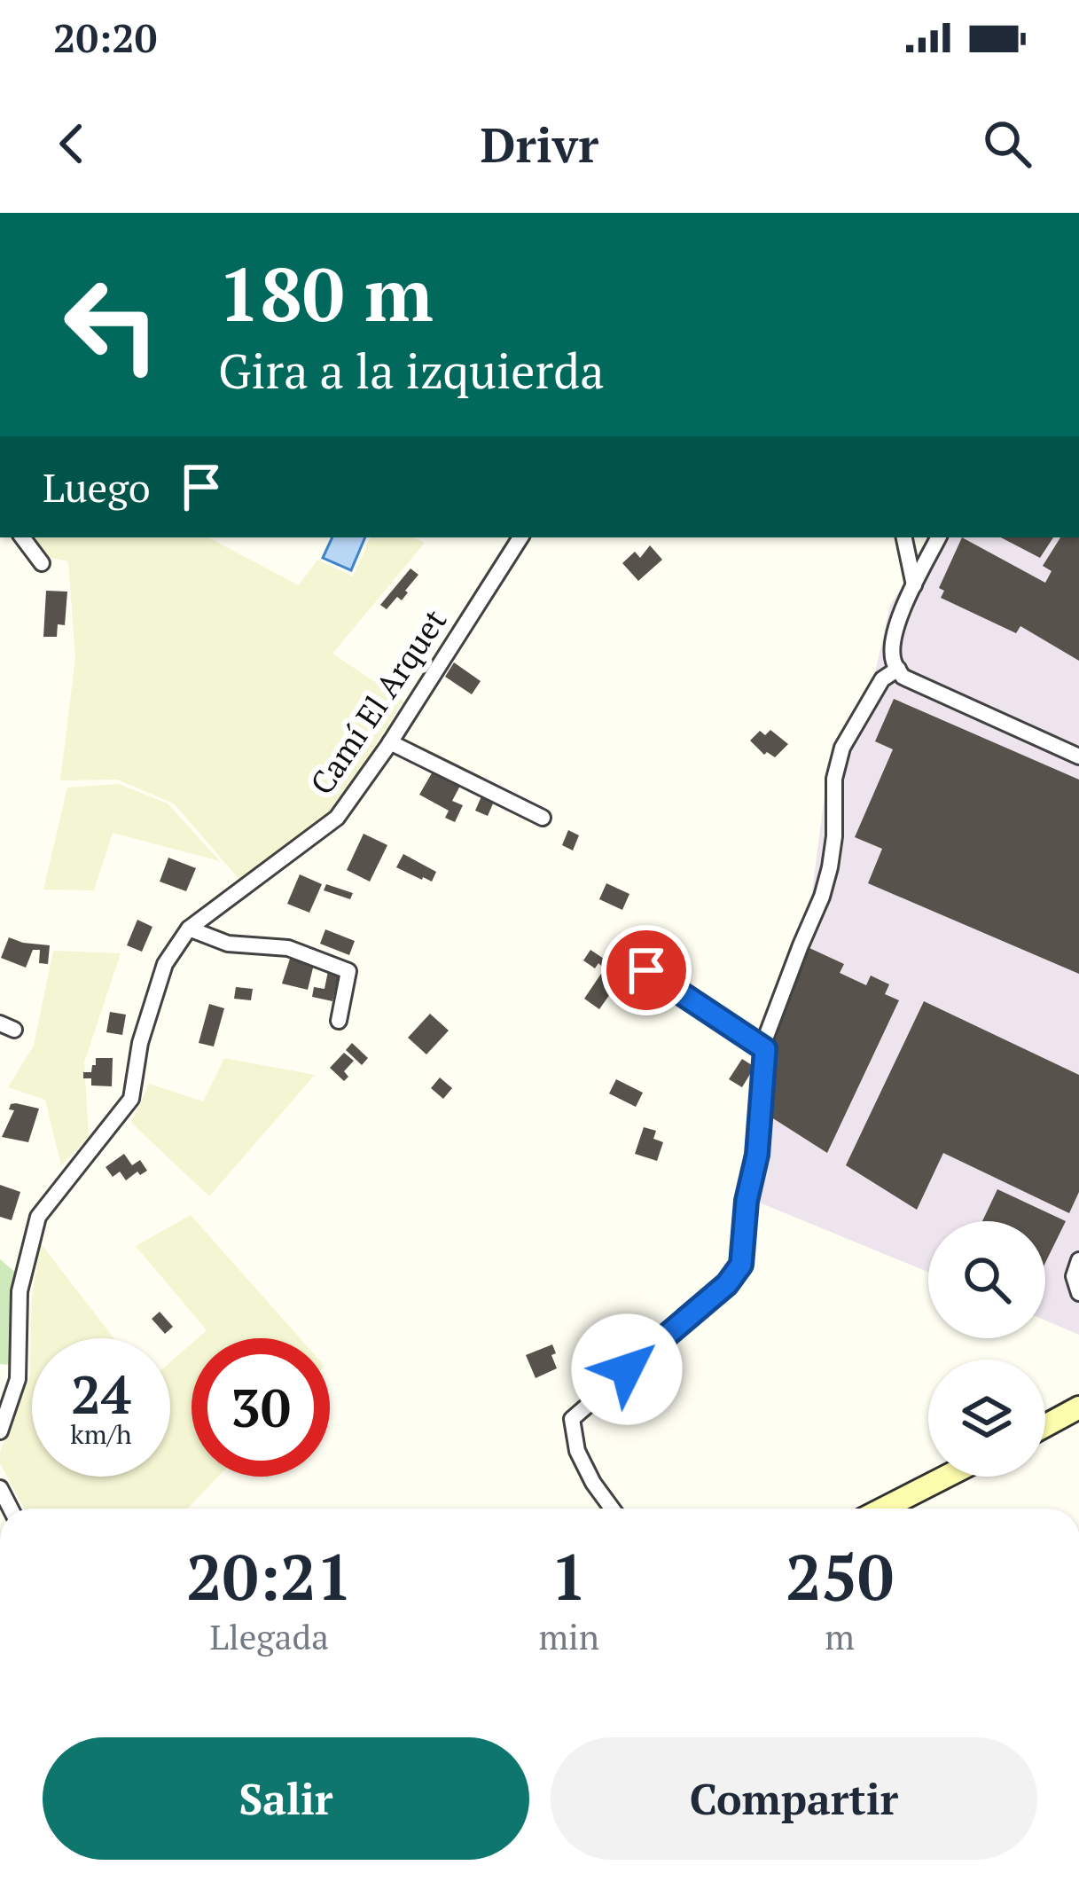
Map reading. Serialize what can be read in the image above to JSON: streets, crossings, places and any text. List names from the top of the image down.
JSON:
{
  "streets": {
    "street": ["Camí El Arquet"]
  },
  "page": {
    "status": "20:20",
    "header": "Drivr",
    "turn": ["180 m", "Gira a la izquierda"],
    "then": "Luego",
    "speed": "24 km/h",
    "limit": "30",
    "eta": [
      "20:21",
      "Llegada",
      "1",
      "min",
      "250",
      "m"
    ],
    "buttons": ["Salir", "Compartir"]
  }
}
